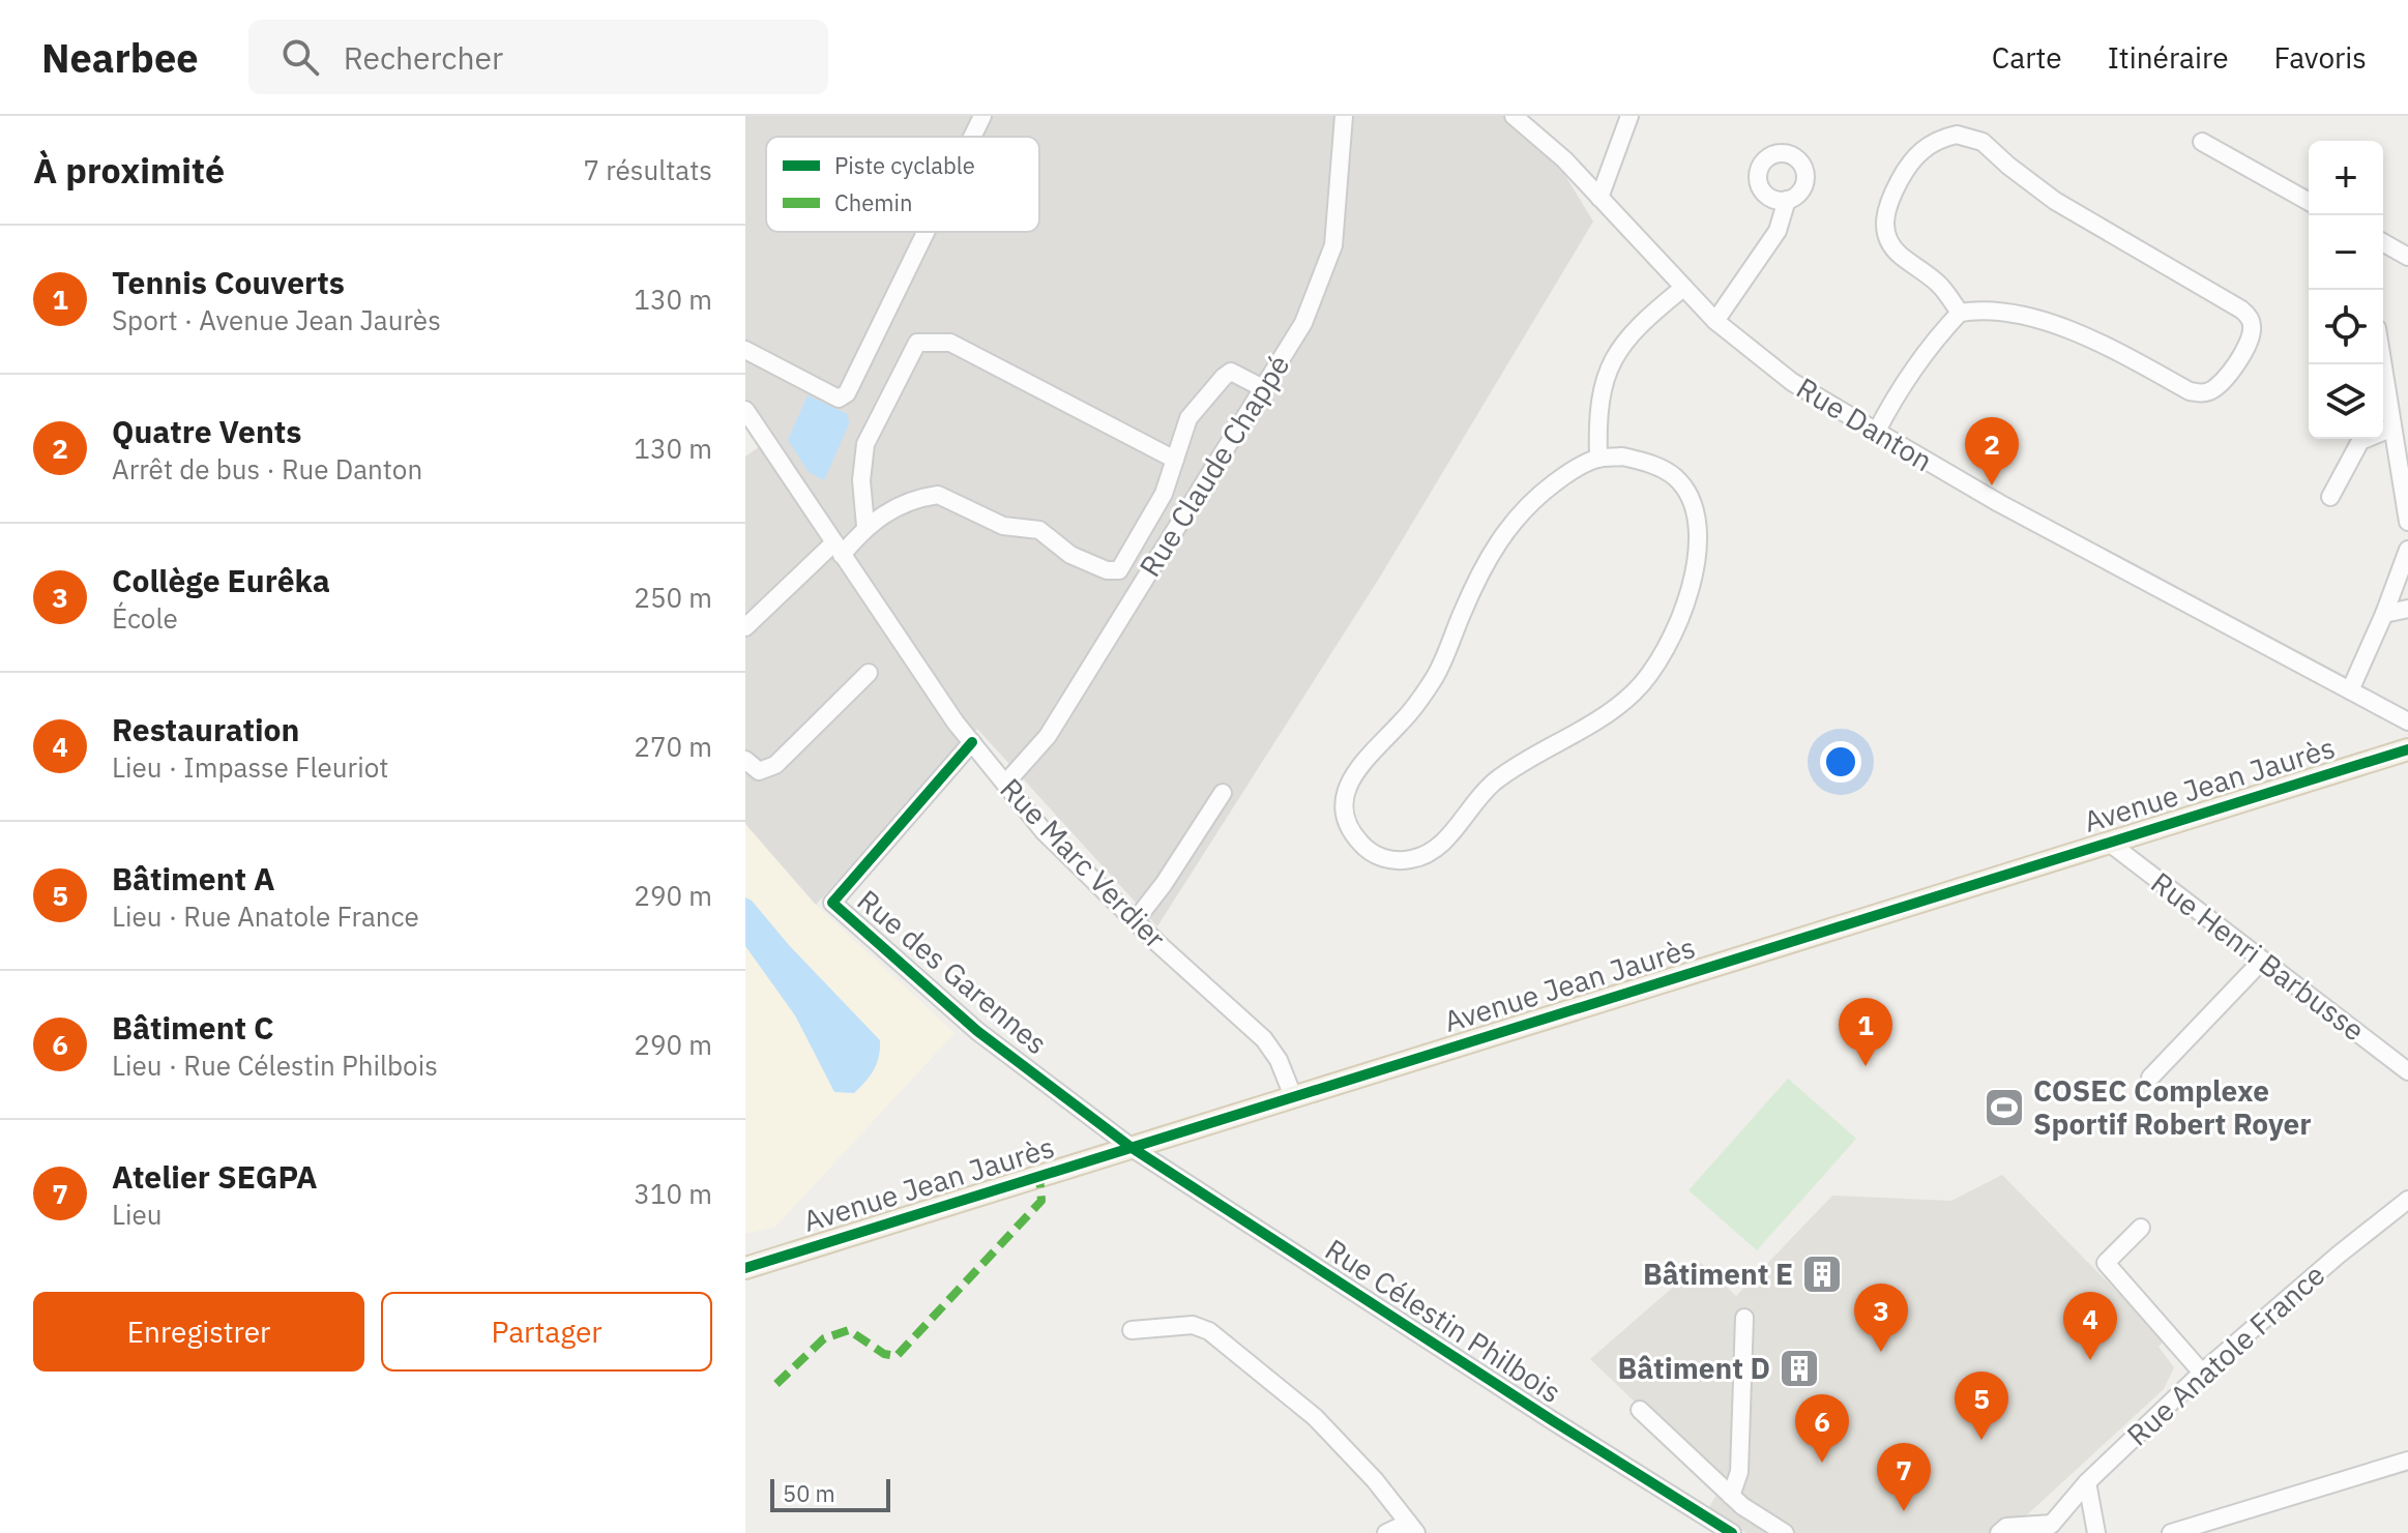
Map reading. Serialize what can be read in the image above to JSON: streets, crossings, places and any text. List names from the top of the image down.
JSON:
{
  "streets": {
    "main road": ["Avenue Jean Jaurès"],
    "street": [
      "Rue Danton",
      "Rue Claude Chappé",
      "Rue Marc Verdier",
      "Rue Henri Barbusse",
      "Rue des Garennes",
      "Rue Célestin Philbois",
      "Rue Anatole France"
    ]
  },
  "crossings": [
    ["Rue Claude Chappé", "Rue Marc Verdier"],
    ["Avenue Jean Jaurès", "Rue Marc Verdier"],
    ["Avenue Jean Jaurès", "Rue Henri Barbusse"],
    ["Avenue Jean Jaurès", "Rue des Garennes"],
    ["Avenue Jean Jaurès", "Rue Célestin Philbois"],
    ["Rue Marc Verdier", "Rue des Garennes"],
    ["Rue des Garennes", "Rue Célestin Philbois"]
  ],
  "places": {
    "sports": ["COSEC Complexe Sportif Robert Royer"],
    "building": ["Bâtiment E", "Bâtiment D"]
  },
  "legend": ["Piste cyclable", "Chemin"],
  "scale_bar": "50 m",
  "page": {
    "header": "Nearbee",
    "search": "Rechercher",
    "nav": ["Carte", "Itinéraire", "Favoris"],
    "heading": ["À proximité", "7 résultats"],
    "map_buttons": ["+", "−"],
    "list": [
      {
        "mark": "1",
        "name": "Tennis Couverts",
        "note": "Sport · Avenue Jean Jaurès",
        "value": "130 m"
      },
      {
        "mark": "2",
        "name": "Quatre Vents",
        "note": "Arrêt de bus · Rue Danton",
        "value": "130 m"
      },
      {
        "mark": "3",
        "name": "Collège Eurêka",
        "note": "École",
        "value": "250 m"
      },
      {
        "mark": "4",
        "name": "Restauration",
        "note": "Lieu · Impasse Fleuriot",
        "value": "270 m"
      },
      {
        "mark": "5",
        "name": "Bâtiment A",
        "note": "Lieu · Rue Anatole France",
        "value": "290 m"
      },
      {
        "mark": "6",
        "name": "Bâtiment C",
        "note": "Lieu · Rue Célestin Philbois",
        "value": "290 m"
      },
      {
        "mark": "7",
        "name": "Atelier SEGPA",
        "note": "Lieu",
        "value": "310 m"
      }
    ],
    "pins": [
      "2",
      "1",
      "3",
      "4",
      "5",
      "6",
      "7"
    ],
    "buttons": ["Enregistrer", "Partager"],
    "scale": "50 m"
  }
}
